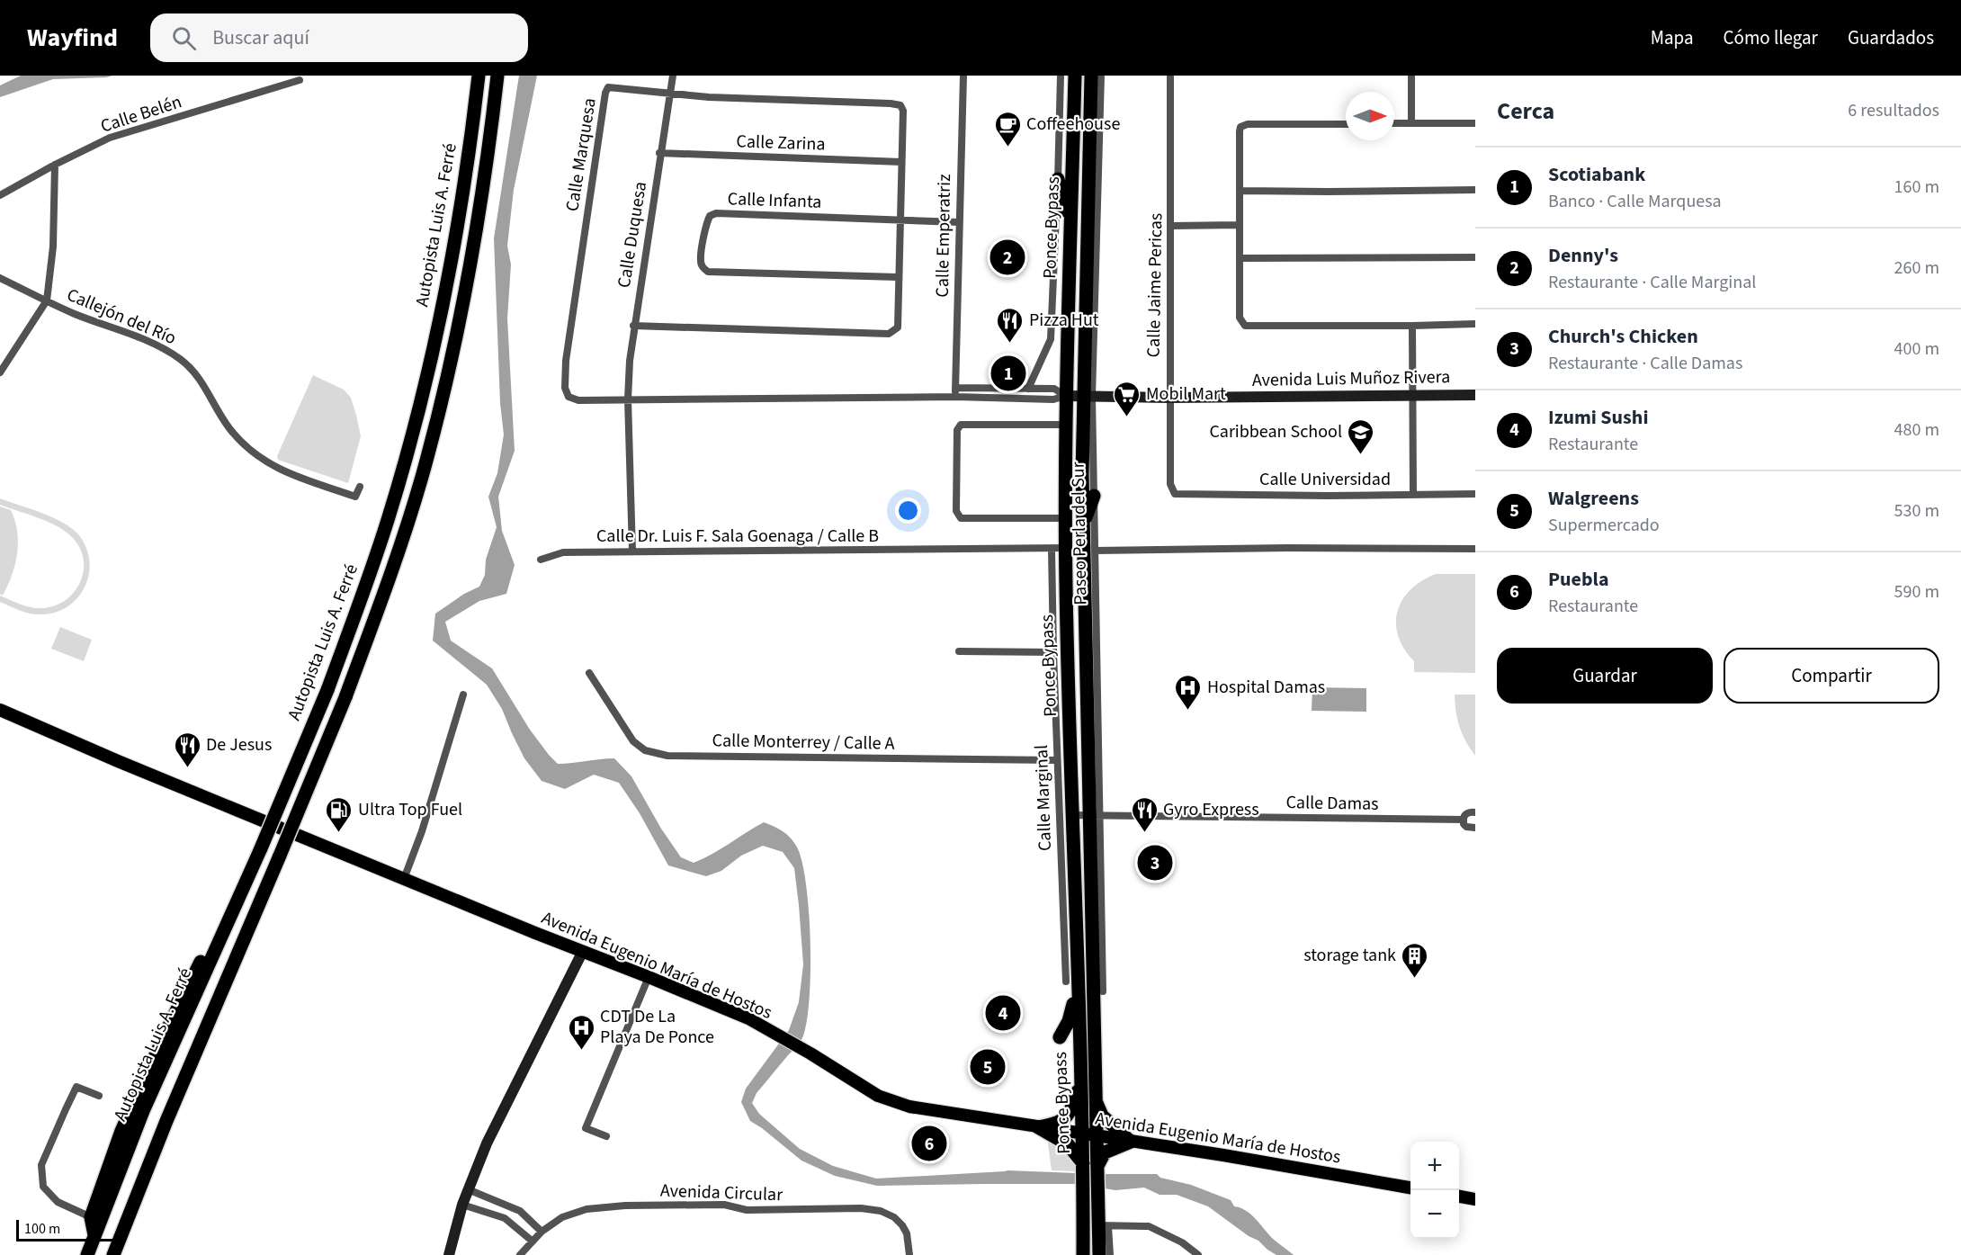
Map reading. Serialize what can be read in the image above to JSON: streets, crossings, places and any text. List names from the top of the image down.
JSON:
{
  "streets": {
    "highway": ["Autopista Luis A. Ferré", "Ponce Bypass"],
    "main road": ["Avenida Eugenio María de Hostos"],
    "street": [
      "Calle Belén",
      "Calle Zarina",
      "Calle Marquesa",
      "Calle Infanta",
      "Calle Duquesa",
      "Calle Emperatriz",
      "Calle Jaime Pericas",
      "Callejón del Río",
      "Avenida Luis Muñoz Rivera",
      "Calle Universidad",
      "Paseo Perla del Sur",
      "Calle Dr. Luis F. Sala Goenaga / Calle B",
      "Calle Monterrey / Calle A",
      "Calle Marginal",
      "Calle Damas",
      "Avenida Circular"
    ]
  },
  "crossings": [
    ["Calle Zarina", "Calle Marquesa"],
    ["Calle Zarina", "Calle Duquesa"],
    ["Calle Marquesa", "Calle Infanta"],
    ["Calle Marquesa", "Ponce Bypass"],
    ["Calle Marquesa", "Calle Duquesa"],
    ["Calle Marquesa", "Calle Emperatriz"],
    ["Calle Marquesa", "Avenida Luis Muñoz Rivera"],
    ["Calle Infanta", "Calle Emperatriz"],
    ["Ponce Bypass", "Avenida Luis Muñoz Rivera"],
    ["Ponce Bypass", "Paseo Perla del Sur"],
    ["Ponce Bypass", "Calle Dr. Luis F. Sala Goenaga / Calle B"],
    ["Ponce Bypass", "Calle Marginal"],
    ["Ponce Bypass", "Calle Damas"],
    ["Ponce Bypass", "Avenida Eugenio María de Hostos"],
    ["Calle Duquesa", "Calle Dr. Luis F. Sala Goenaga / Calle B"],
    ["Calle Jaime Pericas", "Avenida Luis Muñoz Rivera"],
    ["Calle Jaime Pericas", "Calle Universidad"],
    ["Avenida Luis Muñoz Rivera", "Paseo Perla del Sur"],
    ["Paseo Perla del Sur", "Calle Damas"],
    ["Calle Dr. Luis F. Sala Goenaga / Calle B", "Calle Marginal"],
    ["Calle Monterrey / Calle A", "Calle Marginal"]
  ],
  "places": {
    "cafe": ["Coffeehouse"],
    "restaurant": ["Pizza Hut", "De Jesus", "Gyro Express"],
    "supermarket": ["Mobil Mart"],
    "school or university": ["Caribbean School"],
    "hospital": ["Hospital Damas", "CDT De La Playa De Ponce"],
    "fuel station": ["Ultra Top Fuel"],
    "building": ["storage tank"]
  },
  "scale_bar": "100 m",
  "north": "right",
  "page": {
    "header": "Wayfind",
    "search": "Buscar aquí",
    "nav": ["Mapa", "Cómo llegar", "Guardados"],
    "heading": ["Cerca", "6 resultados"],
    "list": [
      {
        "mark": "1",
        "name": "Scotiabank",
        "note": "Banco · Calle Marquesa",
        "value": "160 m"
      },
      {
        "mark": "2",
        "name": "Denny's",
        "note": "Restaurante · Calle Marginal",
        "value": "260 m"
      },
      {
        "mark": "3",
        "name": "Church's Chicken",
        "note": "Restaurante · Calle Damas",
        "value": "400 m"
      },
      {
        "mark": "4",
        "name": "Izumi Sushi",
        "note": "Restaurante",
        "value": "480 m"
      },
      {
        "mark": "5",
        "name": "Walgreens",
        "note": "Supermercado",
        "value": "530 m"
      },
      {
        "mark": "6",
        "name": "Puebla",
        "note": "Restaurante",
        "value": "590 m"
      }
    ],
    "pins": [
      "2",
      "1",
      "3",
      "4",
      "5",
      "6"
    ],
    "buttons": ["Guardar", "Compartir"],
    "map_buttons": ["+", "−"],
    "scale": "100 m"
  }
}
